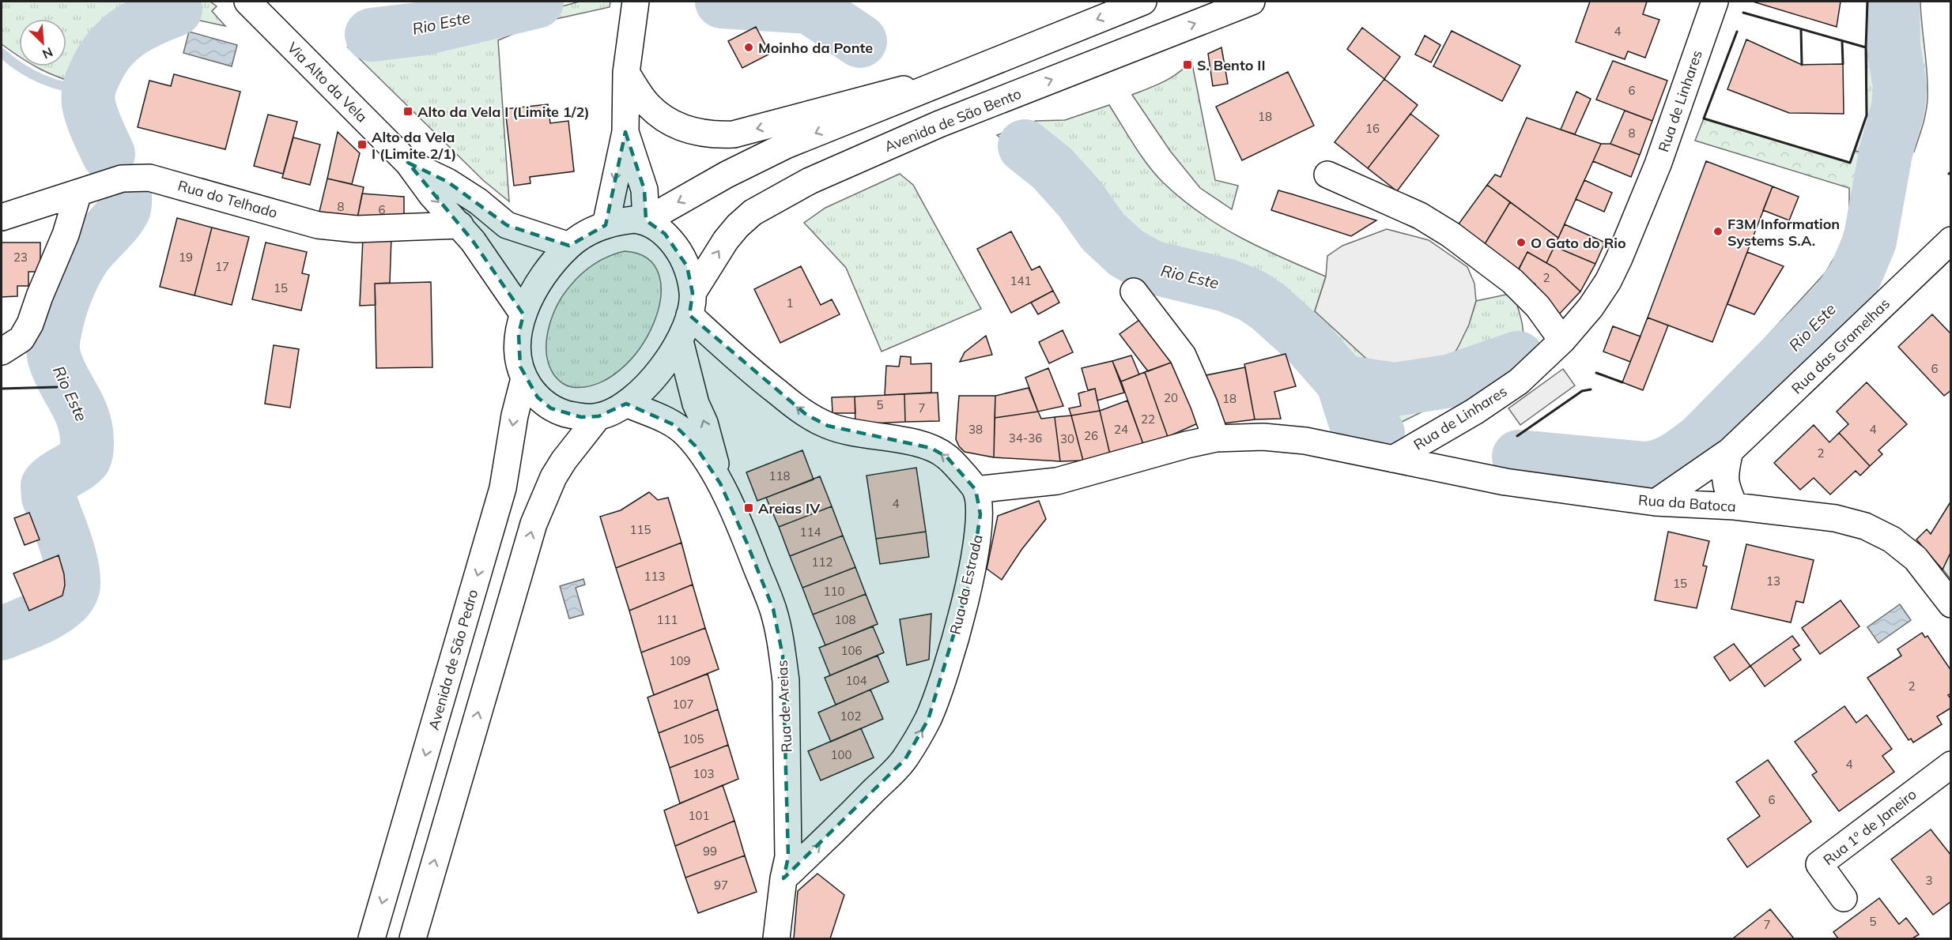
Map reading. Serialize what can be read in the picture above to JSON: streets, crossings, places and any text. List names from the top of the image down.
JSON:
{
  "streets": {
    "street": [
      "Via Alto da Vela",
      "Rua de Linhares",
      "Avenida de São Bento",
      "Rua do Telhado",
      "Rua das Gramelhas",
      "Rua da Batoca",
      "Rua da Estrada",
      "Avenida de São Pedro",
      "Rua de Areias",
      "Rua 1º de Janeiro"
    ]
  },
  "crossings": [
    ["Via Alto da Vela", "Rua do Telhado"],
    ["Via Alto da Vela", "Avenida de São Pedro"],
    ["Rua de Linhares", "Rua da Batoca"],
    ["Avenida de São Bento", "Avenida de São Pedro"],
    ["Rua das Gramelhas", "Rua da Batoca"],
    ["Rua da Estrada", "Rua de Areias"],
    ["Avenida de São Pedro", "Rua de Areias"]
  ],
  "one_way": ["Rua da Estrada"],
  "water": ["Rio Este"],
  "places": {
    "other": ["Moinho da Ponte", "F3M Information Systems S.A.", "O Gato do Rio"],
    "transit": [
      "S. Bento II",
      "Alto da Vela I (Limite 1/2)",
      "Alto da Vela I (Limite 2/1)",
      "Areias IV"
    ]
  },
  "house_numbers": [
    "4",
    "6",
    "18",
    "16",
    "8",
    "8",
    "6",
    "23",
    "19",
    "17",
    "2",
    "141",
    "15",
    "1",
    "6",
    "20",
    "18",
    "5",
    "7",
    "22",
    "38",
    "24",
    "4",
    "26",
    "34-36",
    "30",
    "2",
    "118",
    "4",
    "115",
    "114",
    "112",
    "113",
    "13",
    "15",
    "110",
    "111",
    "108",
    "106",
    "109",
    "104",
    "2",
    "107",
    "102",
    "105",
    "100",
    "4",
    "103",
    "6",
    "101",
    "99",
    "3",
    "97",
    "5",
    "7"
  ],
  "north": "bottom right"
}
